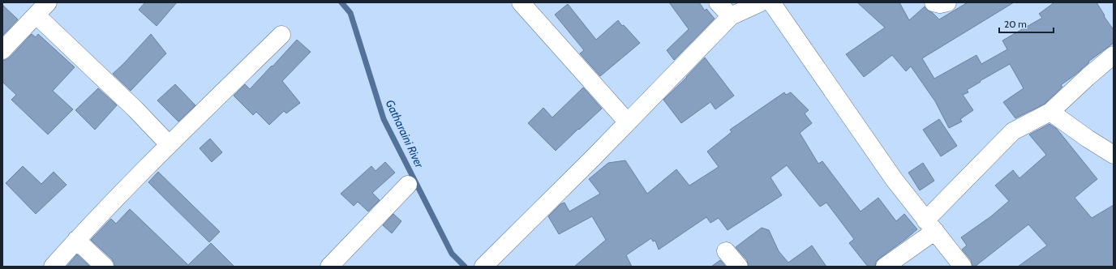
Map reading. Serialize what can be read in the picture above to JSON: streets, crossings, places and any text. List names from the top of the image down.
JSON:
{
  "water": ["Gatharaini River"],
  "scale_bar": "20 m"
}
